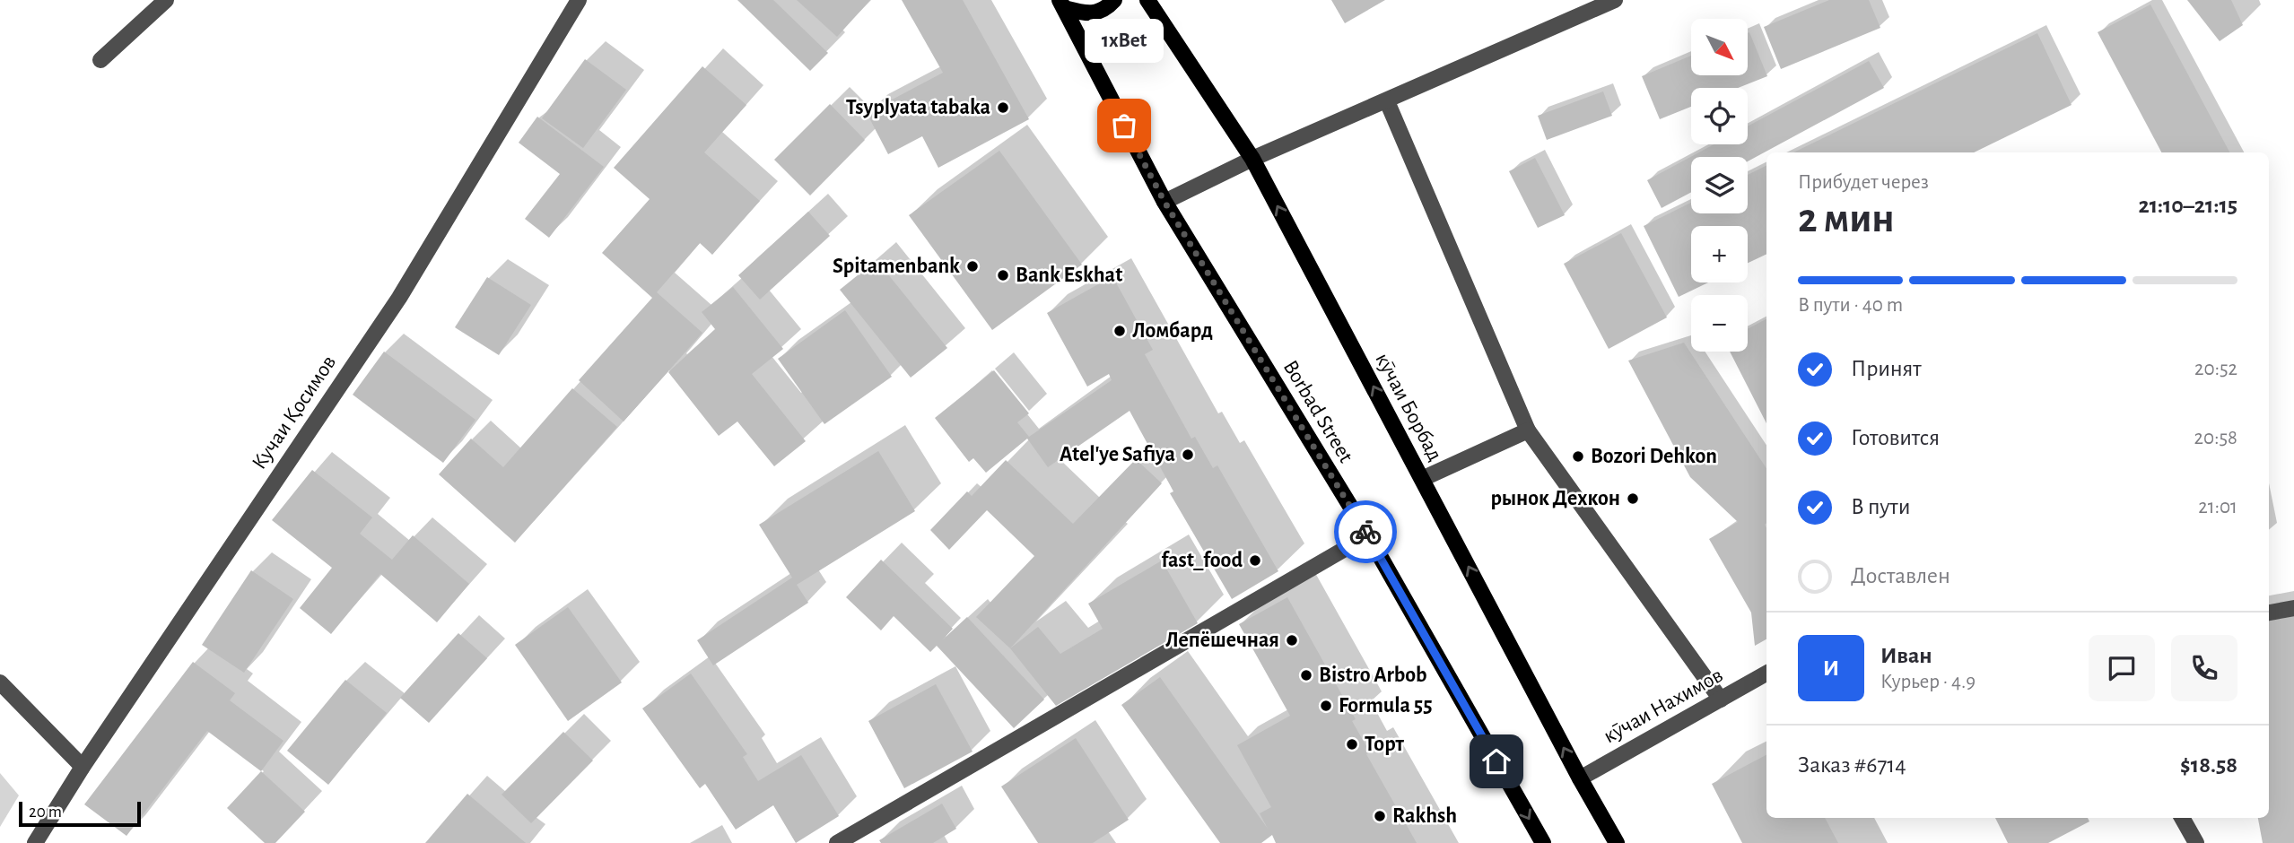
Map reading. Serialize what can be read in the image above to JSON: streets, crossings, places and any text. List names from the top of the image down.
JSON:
{
  "streets": {
    "main road": ["кӯчаи Борбад", "Borbad Street"],
    "street": ["Кучаи Қосимов", "кӯчаи Нахимов"]
  },
  "crossings": [
    ["кӯчаи Борбад", "кӯчаи Нахимов"]
  ],
  "one_way": ["кӯчаи Борбад", "Borbad Street"],
  "places": [
    "Tsyplyata tabaka",
    "1xBet",
    "Spitamenbank",
    "Bank Eskhat",
    "Ломбард",
    "Atel'ye Safiya",
    "Bozori Dehkon",
    "рынок Дехкон",
    "fast_food",
    "Лепёшечная",
    "Bistro Arbob",
    "Formula 55",
    "Торт",
    "Rakhsh"
  ],
  "scale_bar": "20 m",
  "north": "bottom right",
  "page": {
    "map_buttons": ["+", "−"],
    "bubble": "1xBet",
    "heading": ["2 мин", "Прибудет через", "21:10–21:15"],
    "panel": [
      "Иван",
      "Курьер · 4.9",
      "Заказ #6714",
      "$18.58"
    ],
    "bar": "В пути · 40 m",
    "list": [
      ["Принят", "20:52"],
      ["Готовится", "20:58"],
      ["В пути", "21:01"],
      "Доставлен"
    ],
    "round": "И",
    "scale": "20 m"
  }
}
